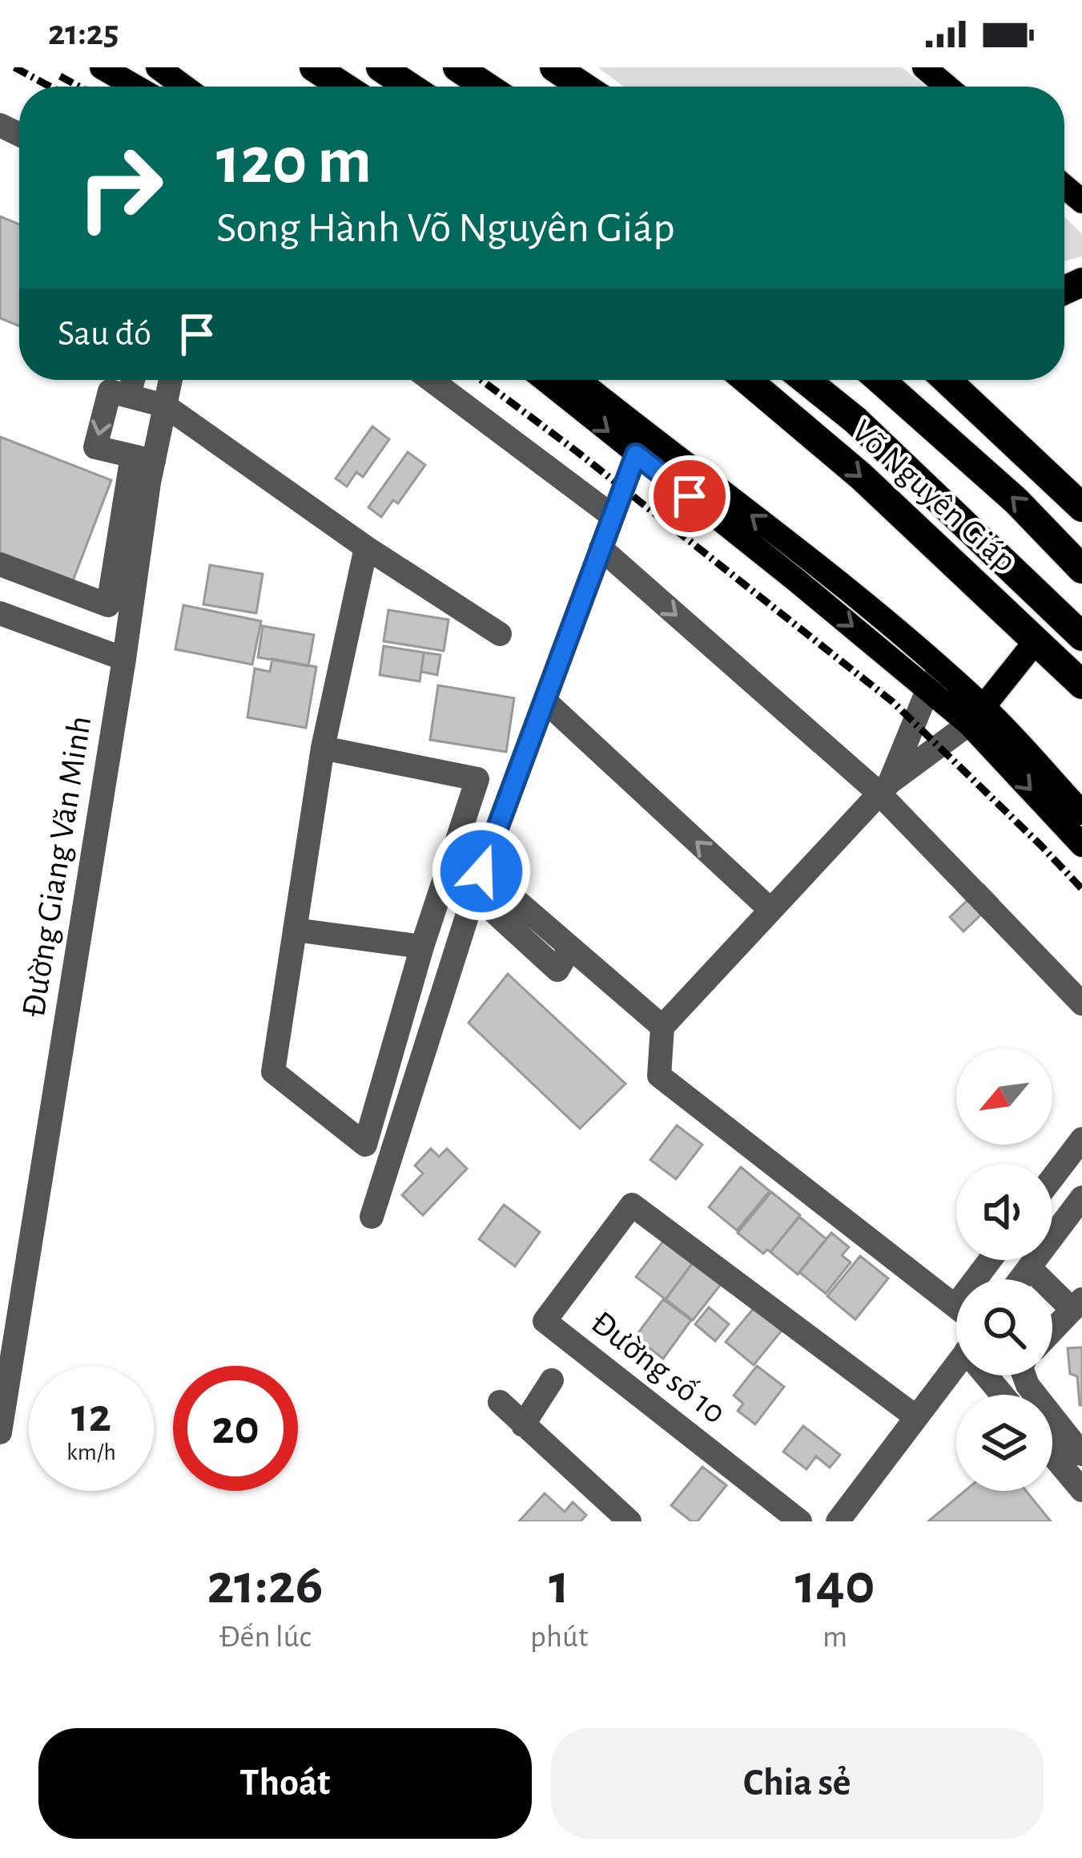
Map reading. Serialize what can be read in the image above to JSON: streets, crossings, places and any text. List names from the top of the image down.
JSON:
{
  "streets": {
    "highway": ["Võ Nguyên Giáp"],
    "street": ["Đường Giang Văn Minh", "Đường số 10"]
  },
  "north": "bottom left",
  "page": {
    "status": "21:25",
    "turn": ["120 m", "Song Hành Võ Nguyên Giáp"],
    "then": "Sau đó",
    "speed": "12 km/h",
    "limit": "20",
    "eta": [
      "21:26",
      "Đến lúc",
      "1",
      "phút",
      "140",
      "m"
    ],
    "buttons": ["Thoát", "Chia sẻ"]
  }
}
